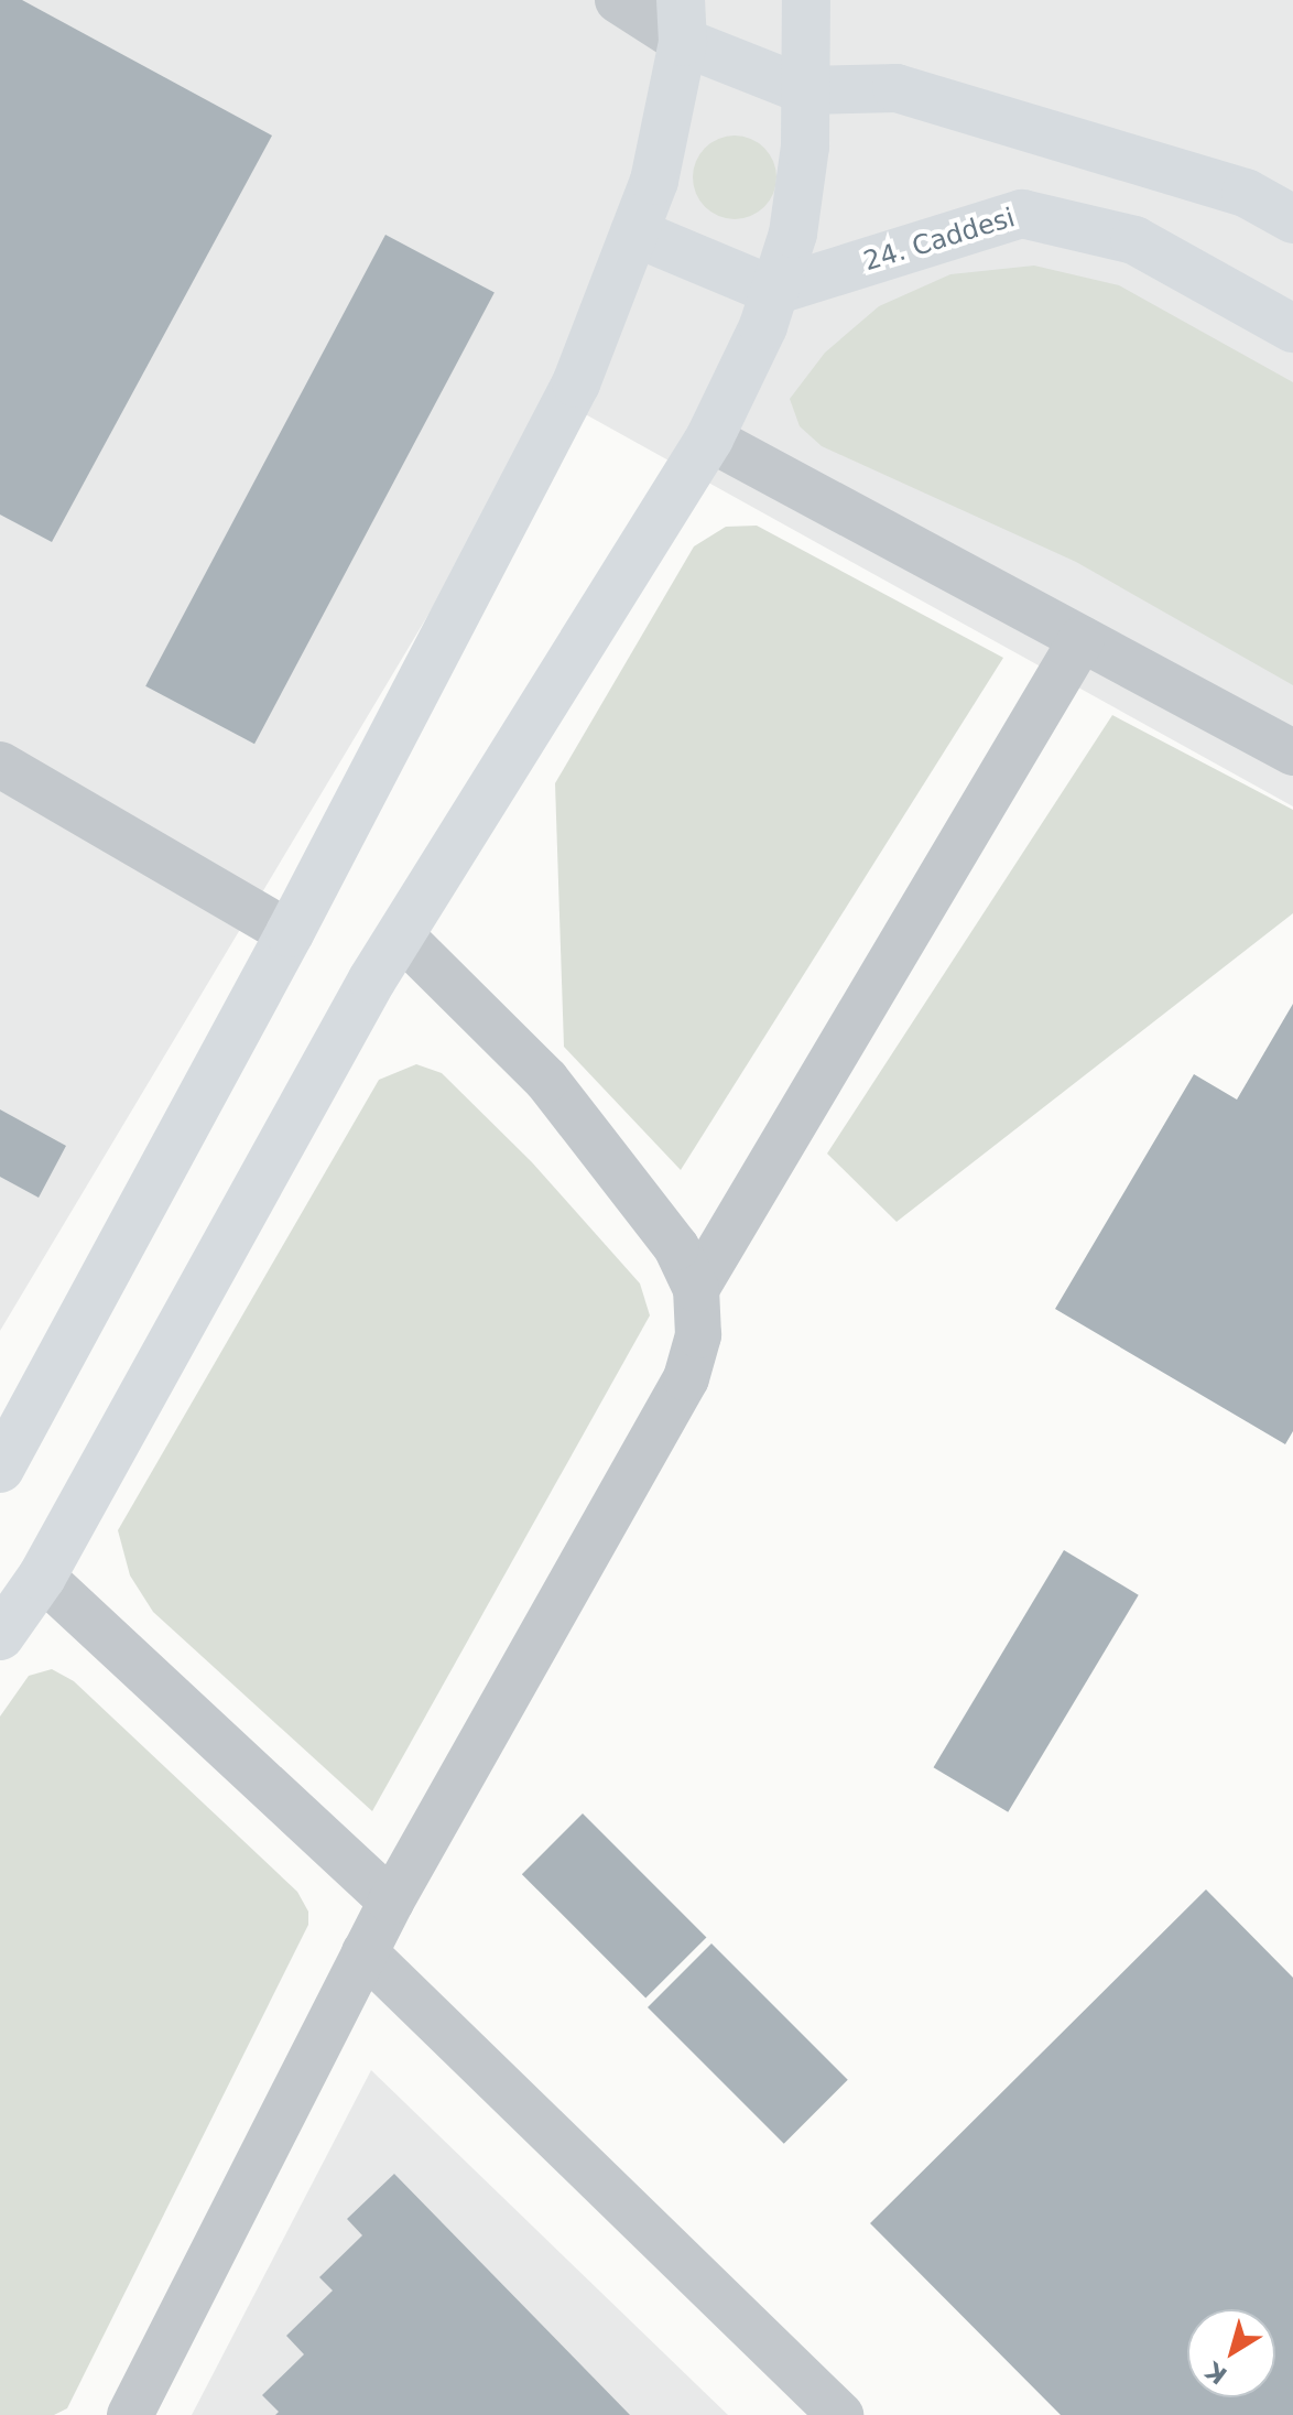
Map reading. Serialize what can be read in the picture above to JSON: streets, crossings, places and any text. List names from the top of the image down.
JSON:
{
  "streets": {
    "street": ["24. Caddesi"]
  },
  "north": "bottom left"
}
